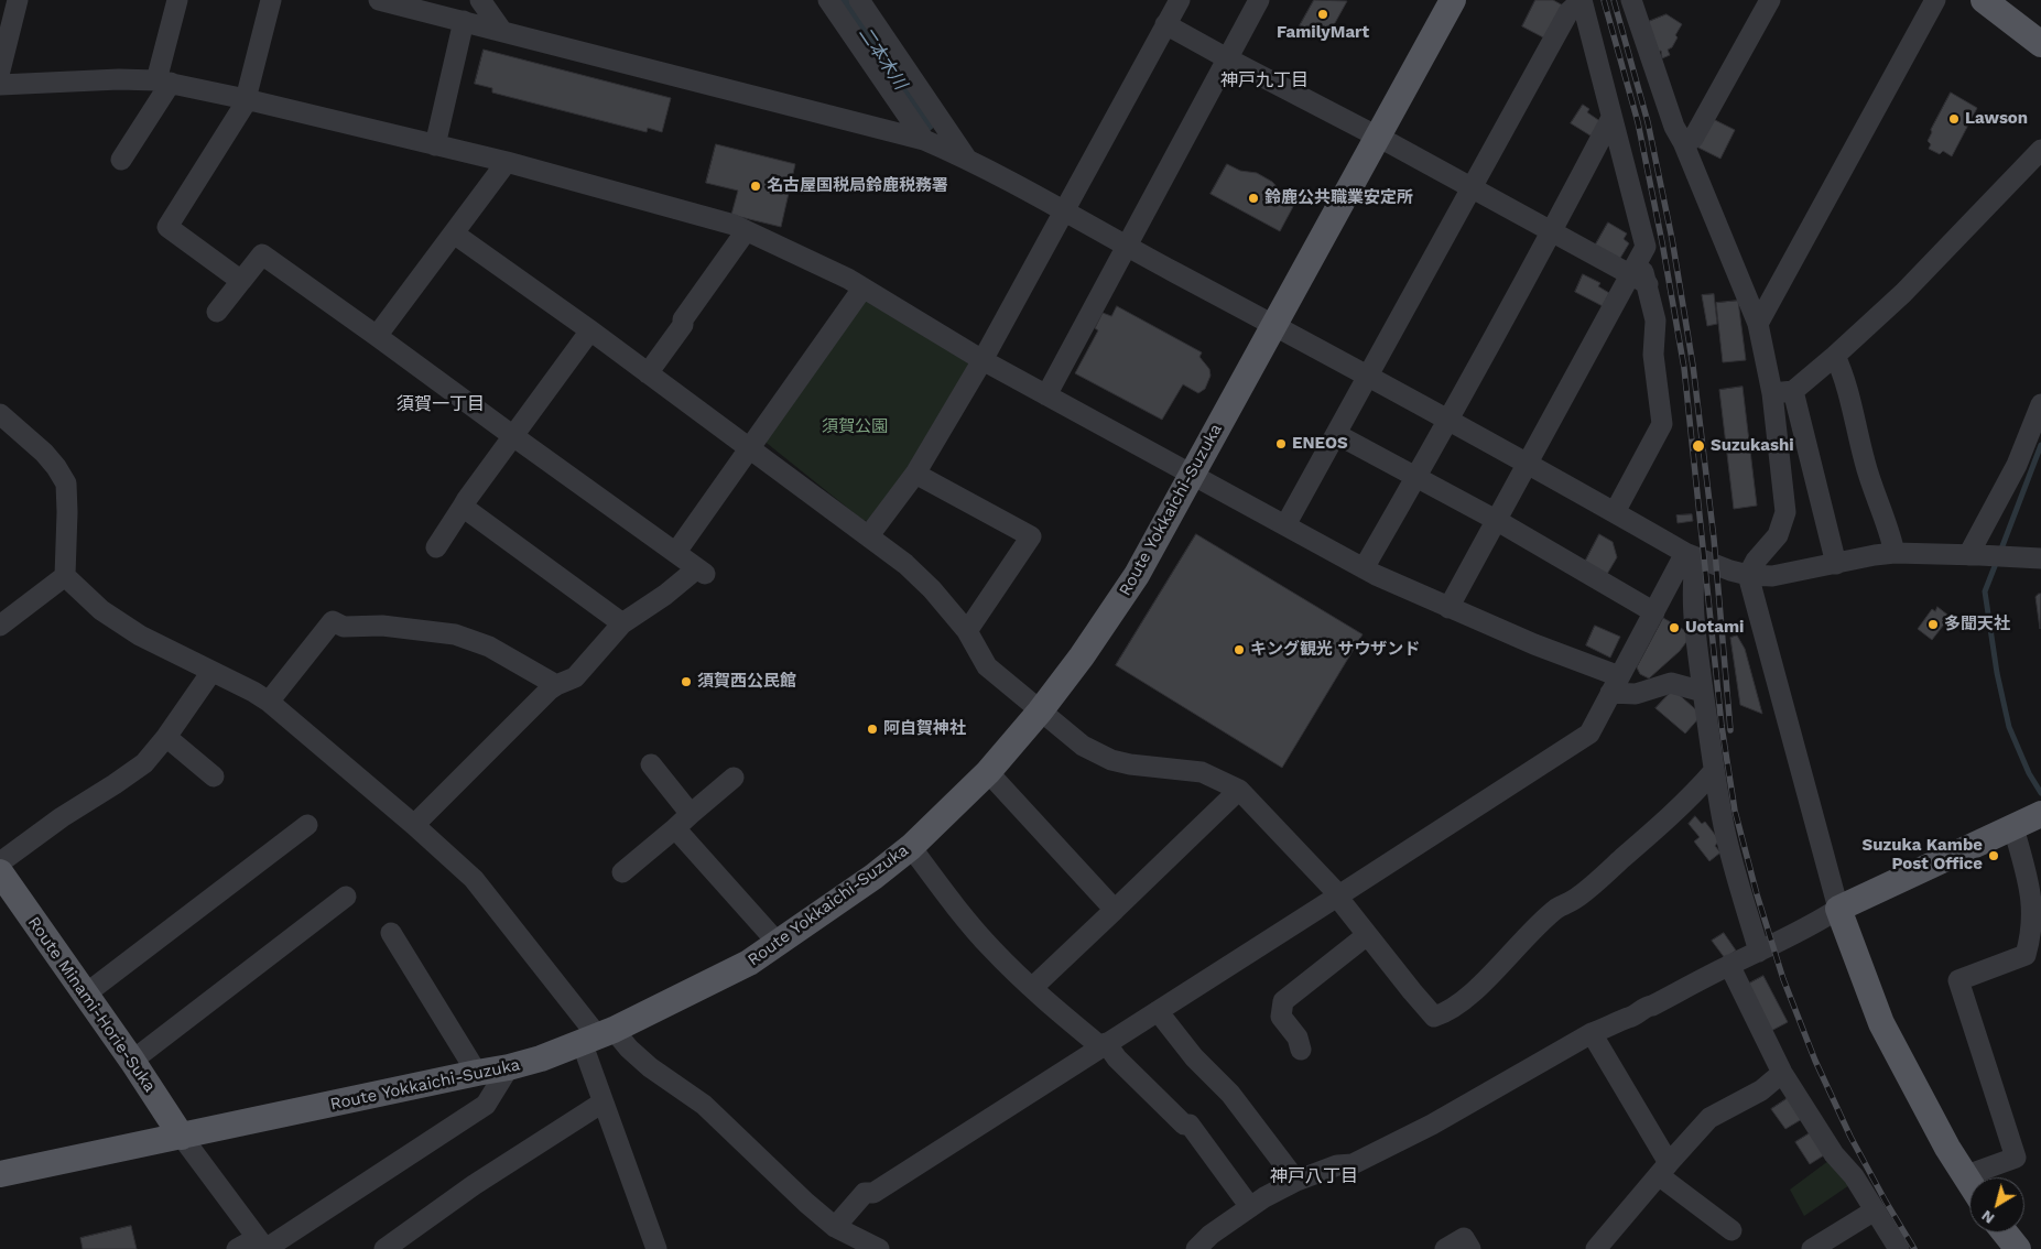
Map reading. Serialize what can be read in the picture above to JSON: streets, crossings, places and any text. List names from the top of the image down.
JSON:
{
  "streets": {
    "main road": ["Route Yokkaichi-Suzuka", "Route Minami-Horie-Suka"]
  },
  "crossings": [
    ["Route Yokkaichi-Suzuka", "Route Minami-Horie-Suka"]
  ],
  "districts": ["神戸九丁目", "須賀一丁目", "神戸八丁目"],
  "water": ["二本木川"],
  "parks": ["須賀公園"],
  "places": [
    "FamilyMart",
    "Lawson",
    "名古屋国税局鈴鹿税務署",
    "鈴鹿公共職業安定所",
    "ENEOS",
    "Suzukashi",
    "多聞天社",
    "Uotami",
    "キング観光 サウザンド",
    "須賀西公民館",
    "阿自賀神社",
    "Suzuka Kambe Post Office"
  ],
  "north": "bottom left"
}
